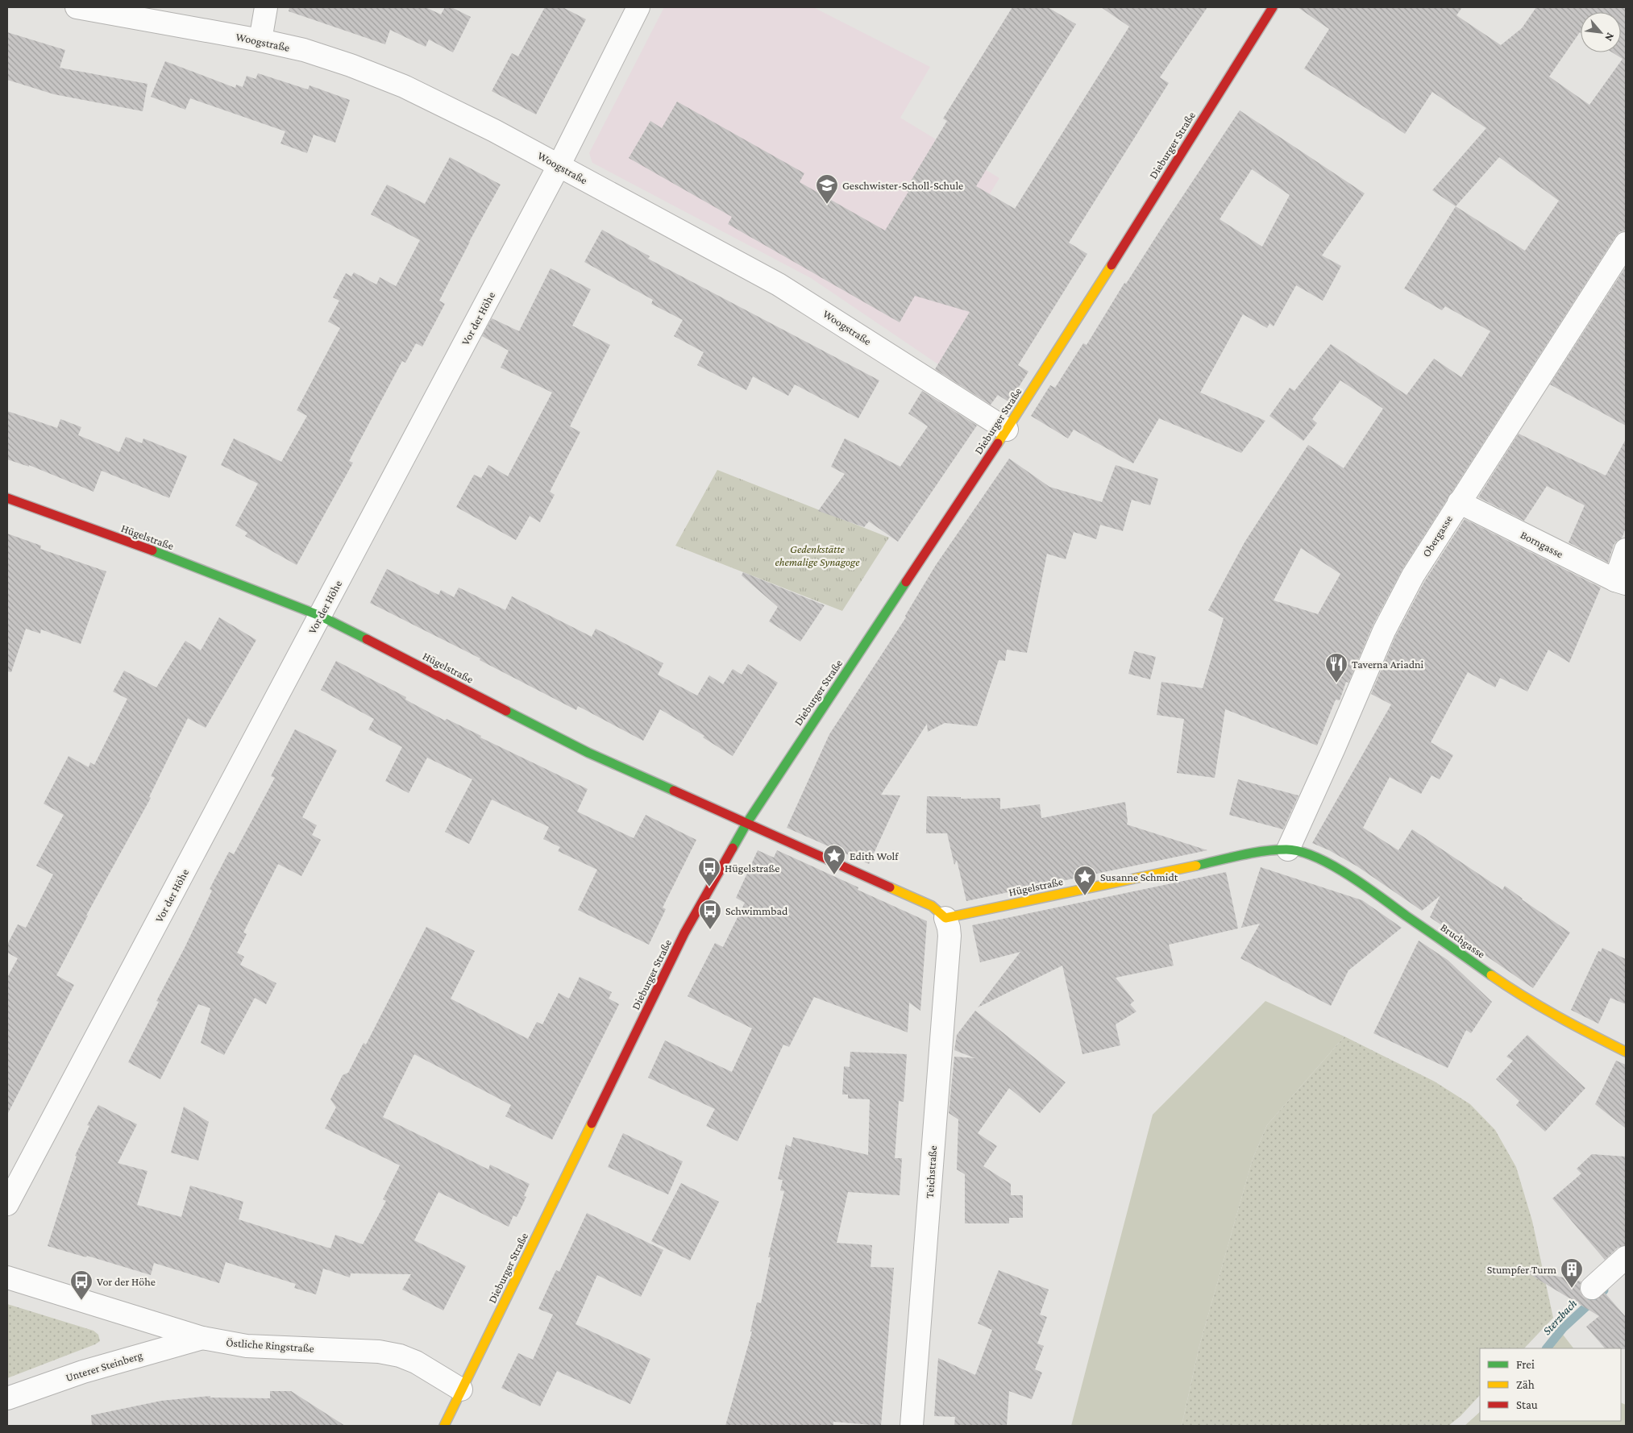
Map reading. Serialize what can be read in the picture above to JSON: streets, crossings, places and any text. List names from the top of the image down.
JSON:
{
  "streets": {
    "street": [
      "Woogstraße",
      "Dieburger Straße",
      "Vor der Höhe",
      "Obergasse",
      "Hügelstraße",
      "Borngasse",
      "Bruchgasse",
      "Teichstraße",
      "Östliche Ringstraße",
      "Unterer Steinberg"
    ]
  },
  "crossings": [
    ["Woogstraße", "Dieburger Straße"],
    ["Woogstraße", "Vor der Höhe"],
    ["Dieburger Straße", "Hügelstraße"],
    ["Dieburger Straße", "Östliche Ringstraße"],
    ["Vor der Höhe", "Hügelstraße"],
    ["Obergasse", "Hügelstraße"],
    ["Obergasse", "Borngasse"],
    ["Obergasse", "Bruchgasse"],
    ["Hügelstraße", "Bruchgasse"],
    ["Hügelstraße", "Teichstraße"],
    ["Östliche Ringstraße", "Unterer Steinberg"]
  ],
  "water": ["Sterzbach"],
  "parks": ["Gedenkstätte ehemalige Synagoge"],
  "places": {
    "school or university": ["Geschwister-Scholl-Schule"],
    "restaurant": ["Taverna Ariadni"],
    "place": ["Edith Wolf", "Susanne Schmidt"],
    "bus stop": ["Hügelstraße", "Schwimmbad", "Vor der Höhe"],
    "building": ["Stumpfer Turm"]
  },
  "legend": ["Frei", "Zäh", "Stau"],
  "north": "bottom right"
}
